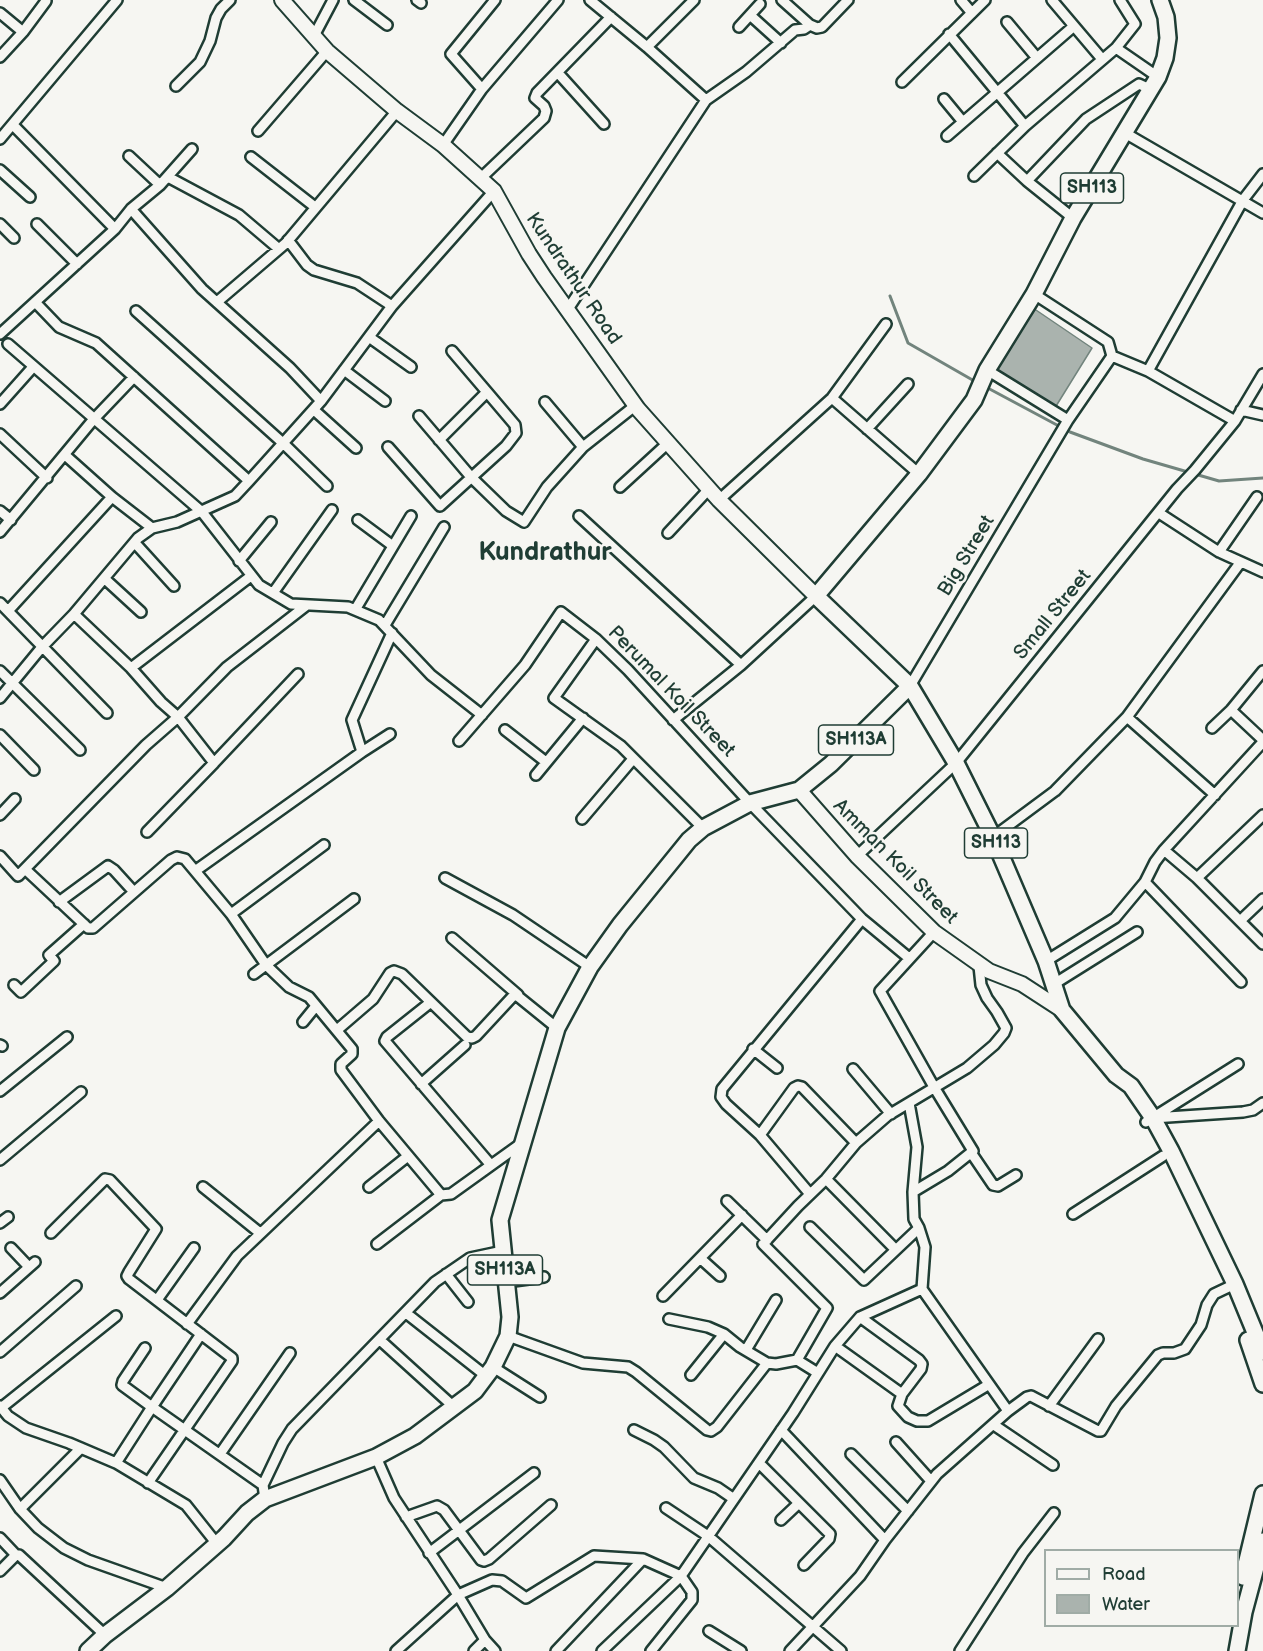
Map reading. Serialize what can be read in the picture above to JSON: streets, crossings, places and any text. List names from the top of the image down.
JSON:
{
  "streets": {
    "main road": ["SH113", "SH113A"],
    "street": [
      "Kundrathur Road",
      "Big Street",
      "Small Street",
      "Perumal Koil Street",
      "Amman Koil Street"
    ]
  },
  "crossings": [
    ["SH113", "Kundrathur Road"],
    ["SH113", "Big Street"],
    ["SH113", "Small Street"],
    ["SH113", "SH113A"],
    ["SH113", "Amman Koil Street"],
    ["Big Street", "SH113A"],
    ["Small Street", "Amman Koil Street"],
    ["Perumal Koil Street", "SH113A"],
    ["SH113A", "Amman Koil Street"]
  ],
  "districts": ["Kundrathur"],
  "legend": ["Road", "Water"]
}
